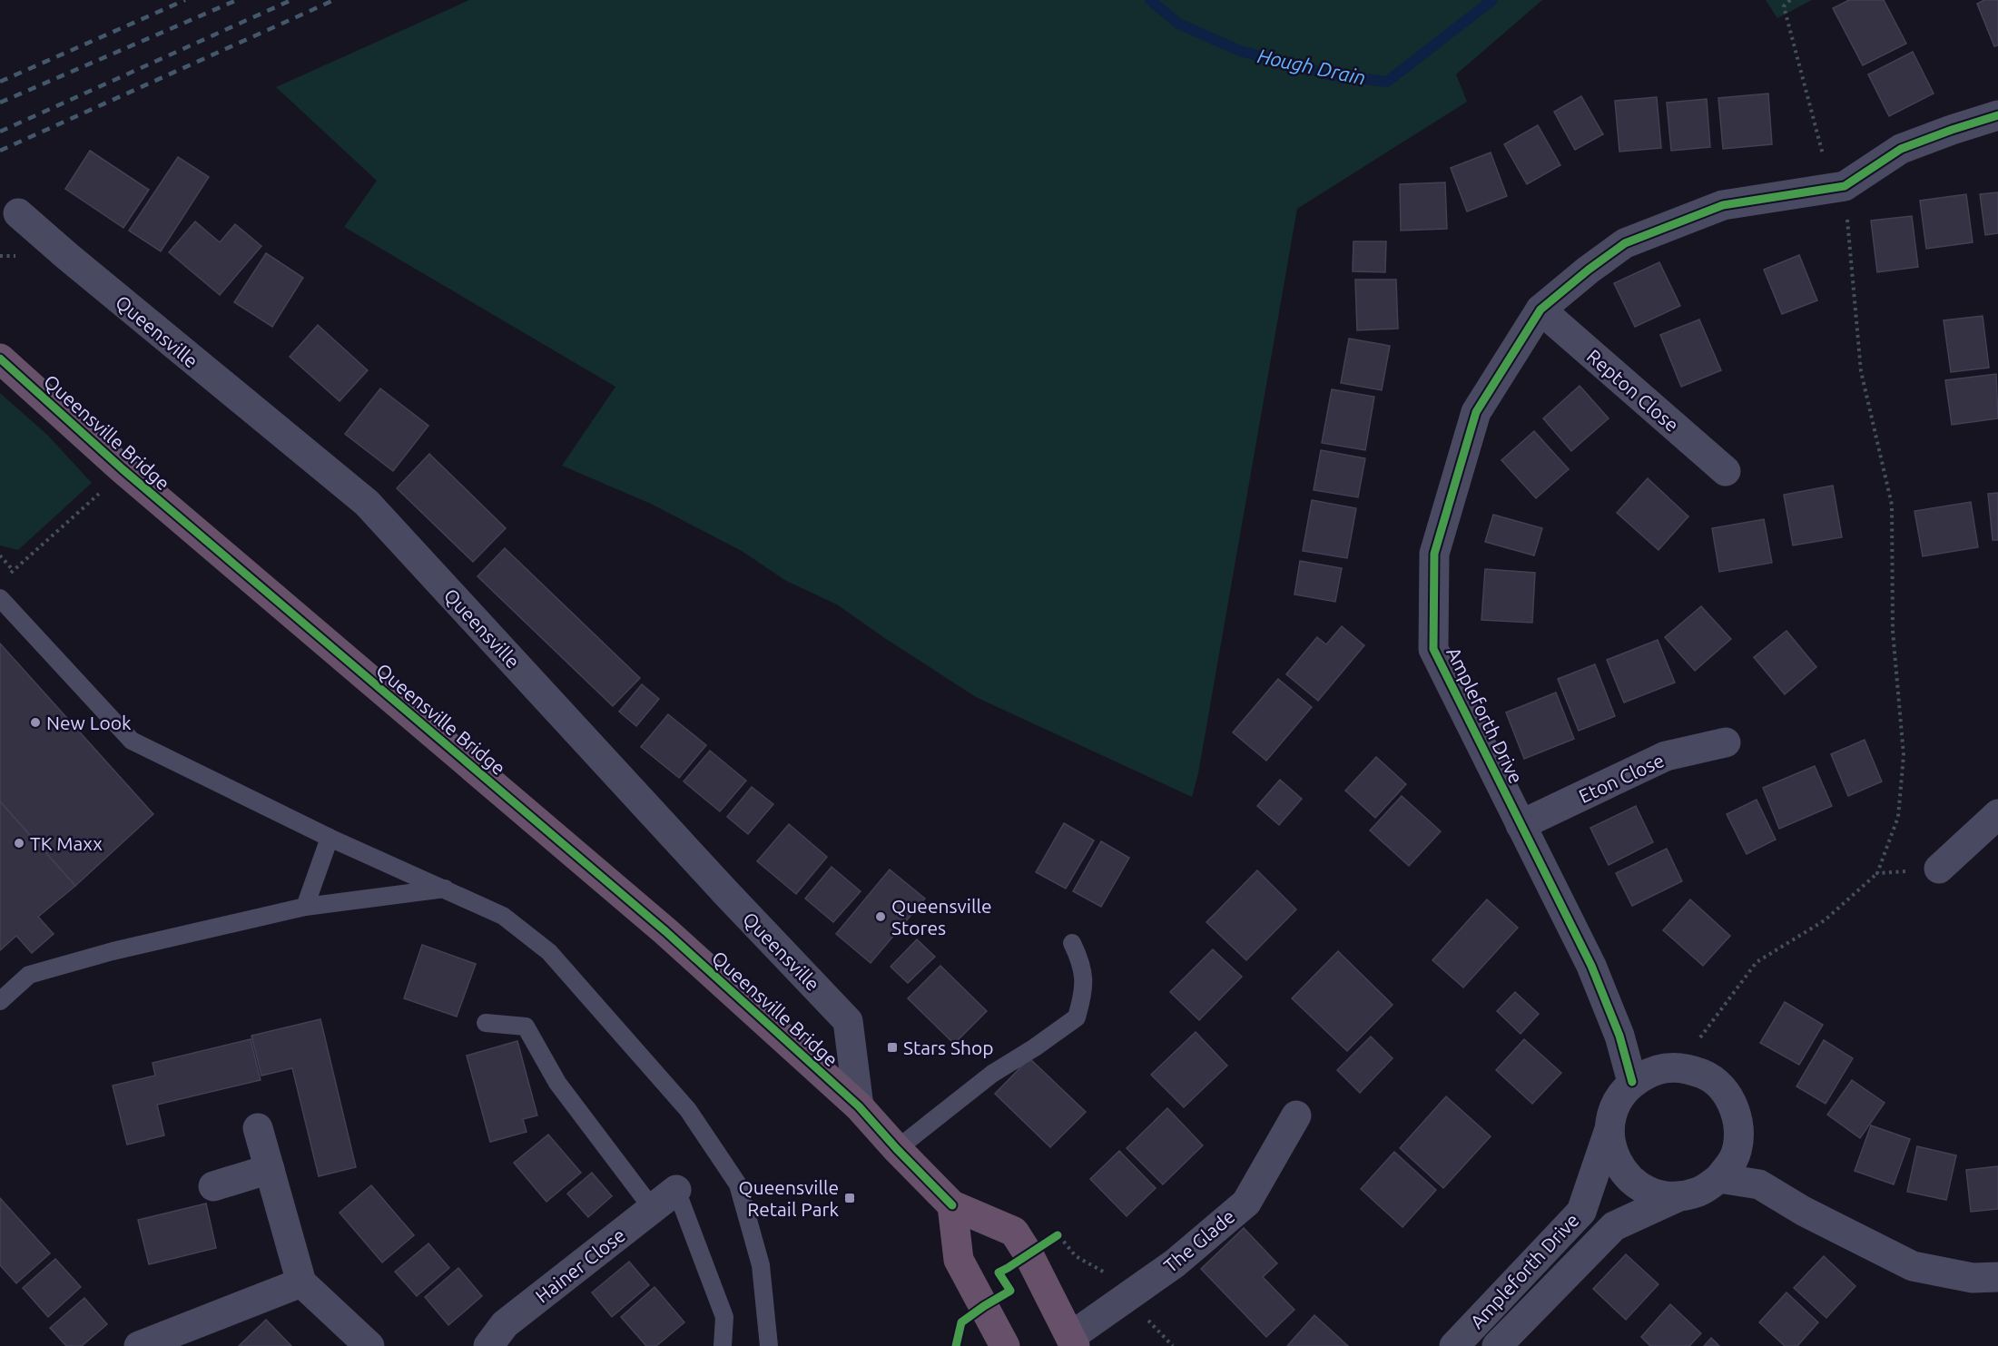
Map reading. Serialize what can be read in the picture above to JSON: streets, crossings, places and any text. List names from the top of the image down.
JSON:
{
  "streets": {
    "highway": ["Queensville Bridge"],
    "street": [
      "Queensville",
      "Repton Close",
      "Ampleforth Drive",
      "Eton Close",
      "The Glade",
      "Hainer Close"
    ]
  },
  "crossings": [
    ["Queensville", "Queensville Bridge"],
    ["Repton Close", "Ampleforth Drive"],
    ["Ampleforth Drive", "Eton Close"]
  ],
  "water": ["Hough Drain"],
  "places": {
    "other": ["New Look", "TK Maxx", "Queensville Stores"],
    "transit": ["Stars Shop", "Queensville Retail Park"]
  }
}
